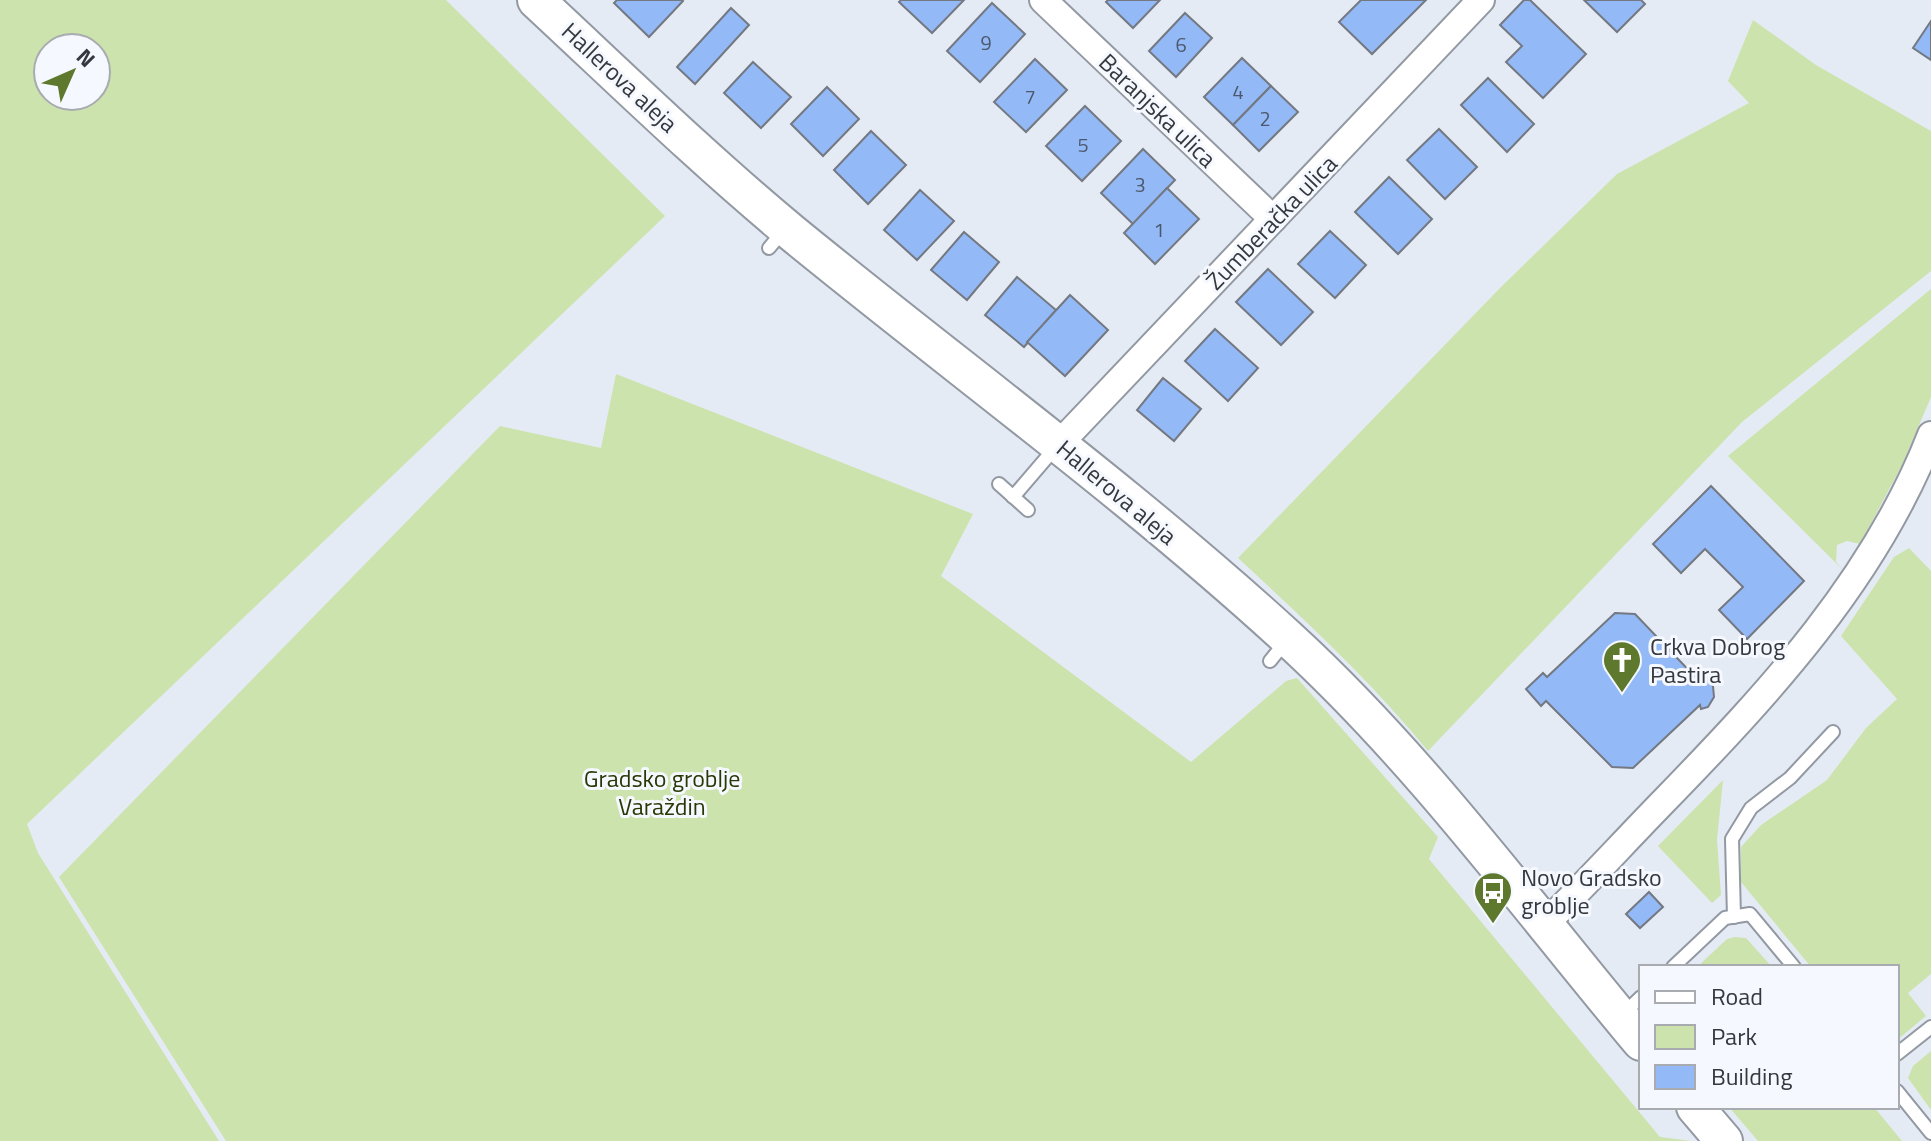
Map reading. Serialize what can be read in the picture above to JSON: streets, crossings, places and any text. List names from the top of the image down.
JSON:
{
  "streets": {
    "main road": ["Hallerova aleja"],
    "street": ["Baranjska ulica", "Žumberačka ulica"]
  },
  "crossings": [
    ["Hallerova aleja", "Žumberačka ulica"],
    ["Baranjska ulica", "Žumberačka ulica"]
  ],
  "parks": ["Gradsko groblje Varaždin"],
  "places": {
    "church": ["Crkva Dobrog Pastira"],
    "bus stop": ["Novo Gradsko groblje"]
  },
  "house_numbers": [
    "9",
    "6",
    "4",
    "7",
    "2",
    "5",
    "3",
    "1"
  ],
  "legend": ["Road", "Park", "Building"],
  "north": "top right"
}
